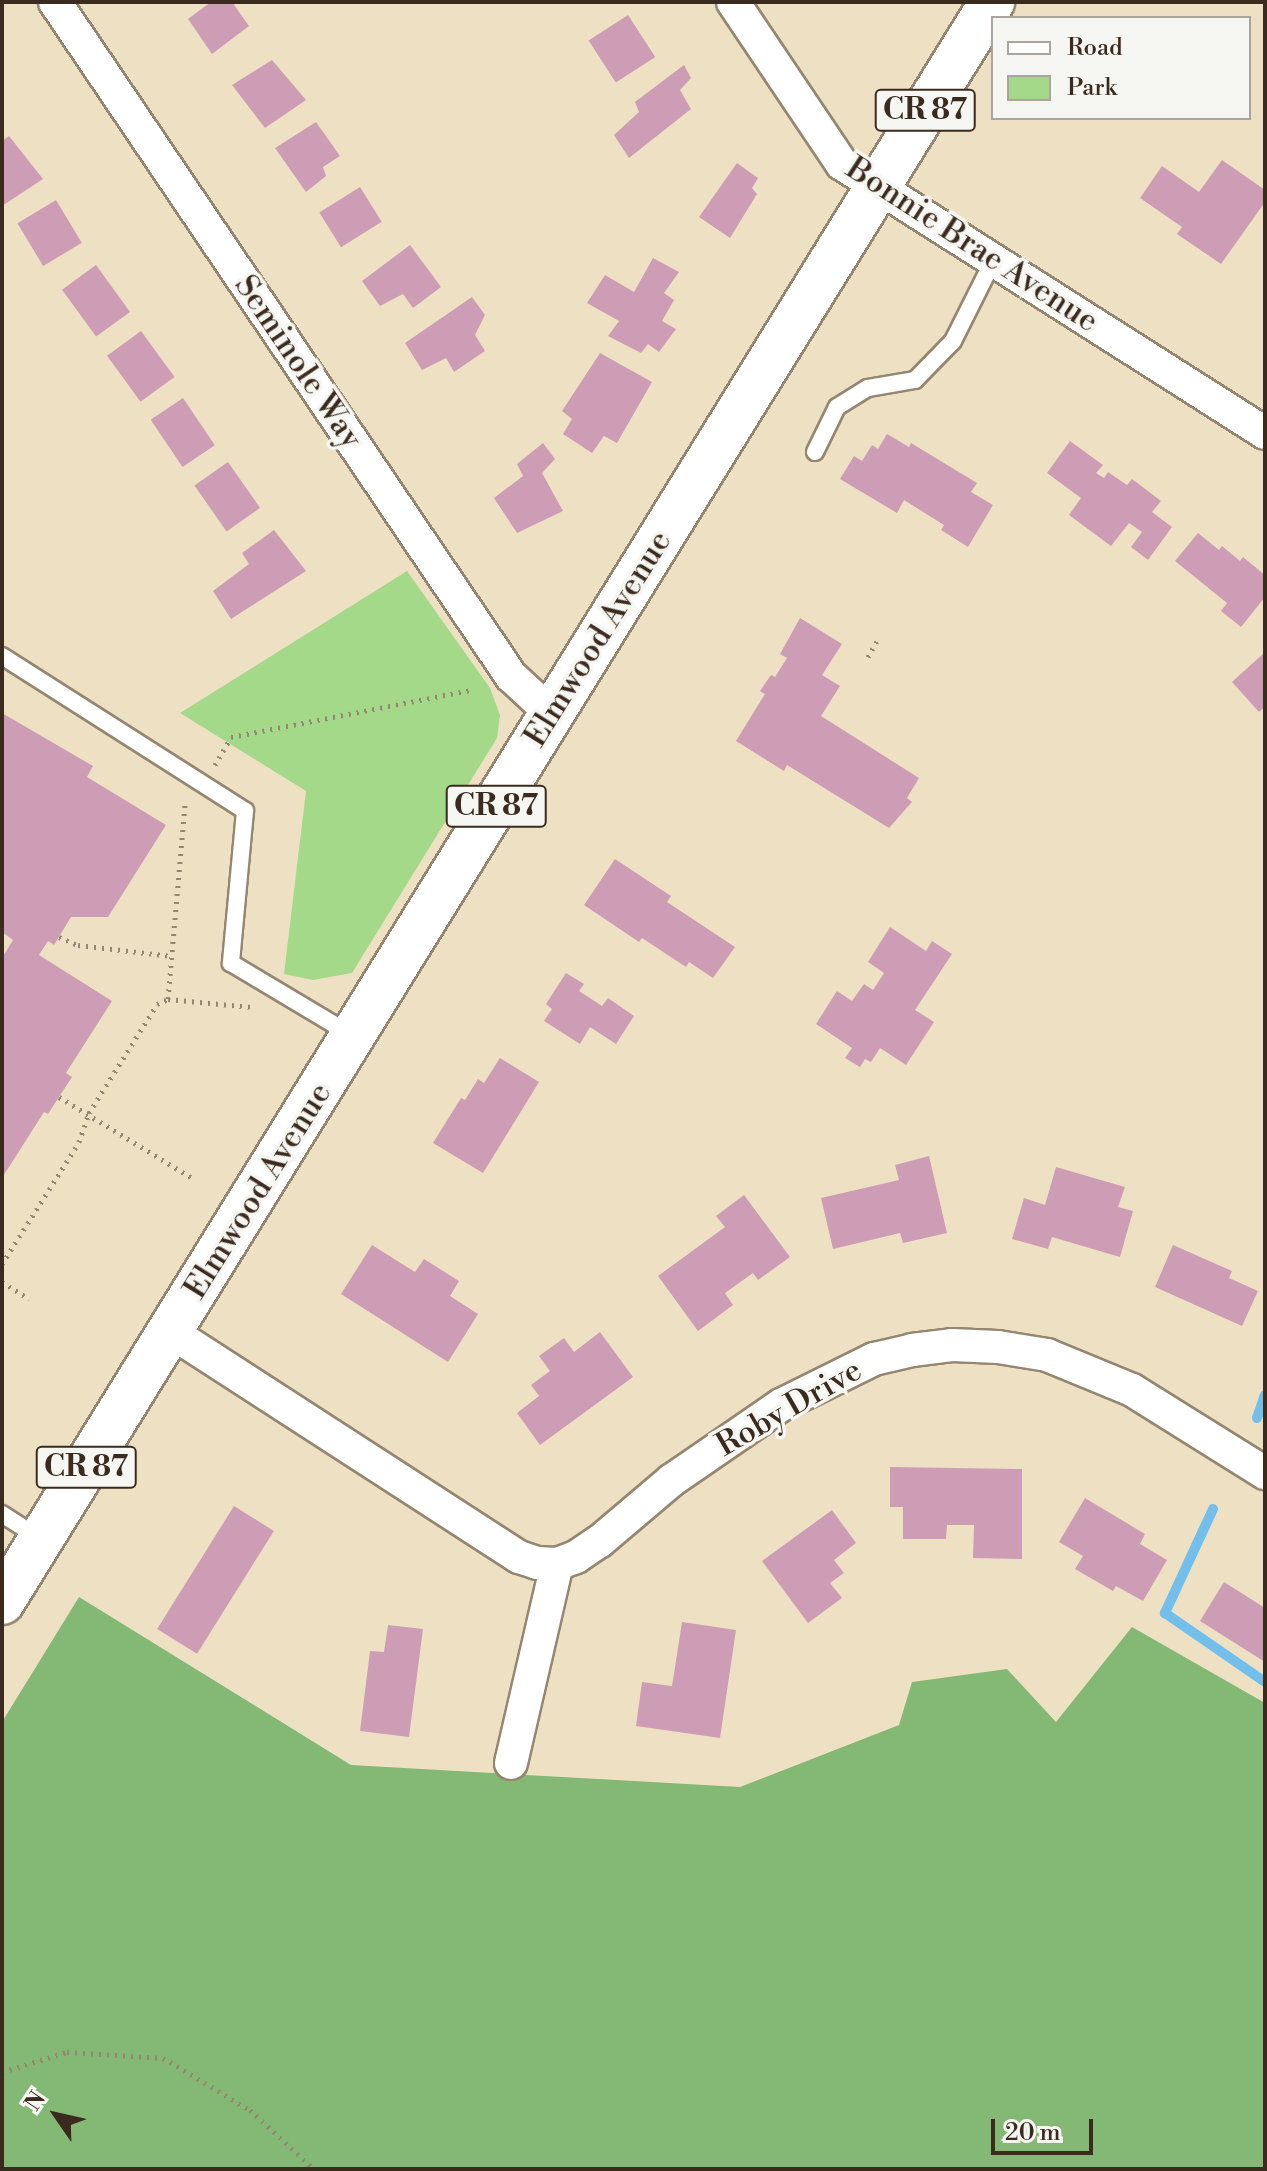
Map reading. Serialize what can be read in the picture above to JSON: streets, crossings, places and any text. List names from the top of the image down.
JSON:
{
  "streets": {
    "main road": ["CR 87", "Elmwood Avenue"],
    "street": ["Bonnie Brae Avenue", "Seminole Way", "Roby Drive"]
  },
  "crossings": [
    ["Bonnie Brae Avenue", "Elmwood Avenue"],
    ["Seminole Way", "Elmwood Avenue"]
  ],
  "legend": ["Road", "Park"],
  "scale_bar": "20 m",
  "north": "top left"
}
